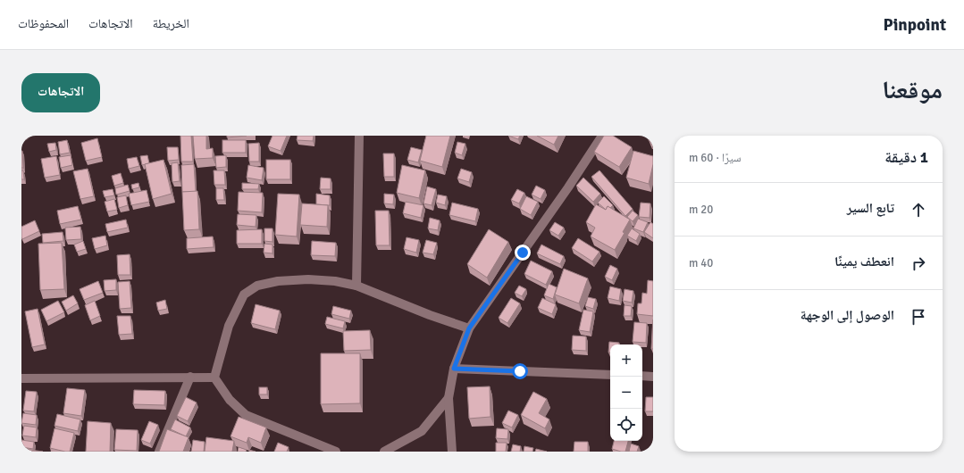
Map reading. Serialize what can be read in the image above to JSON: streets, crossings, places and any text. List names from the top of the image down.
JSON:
{
  "page": {
    "header": "Pinpoint",
    "nav": ["الخريطة", "الاتجاهات", "المحفوظات"],
    "title": "موقعنا",
    "buttons": "الاتجاهات",
    "heading": ["1 دقيقة", "سيرًا · 60 m"],
    "list": [
      ["تابع السير", "20 m"],
      ["انعطف يمينًا", "40 m"],
      "الوصول إلى الوجهة"
    ],
    "map_buttons": ["+", "−"]
  }
}
